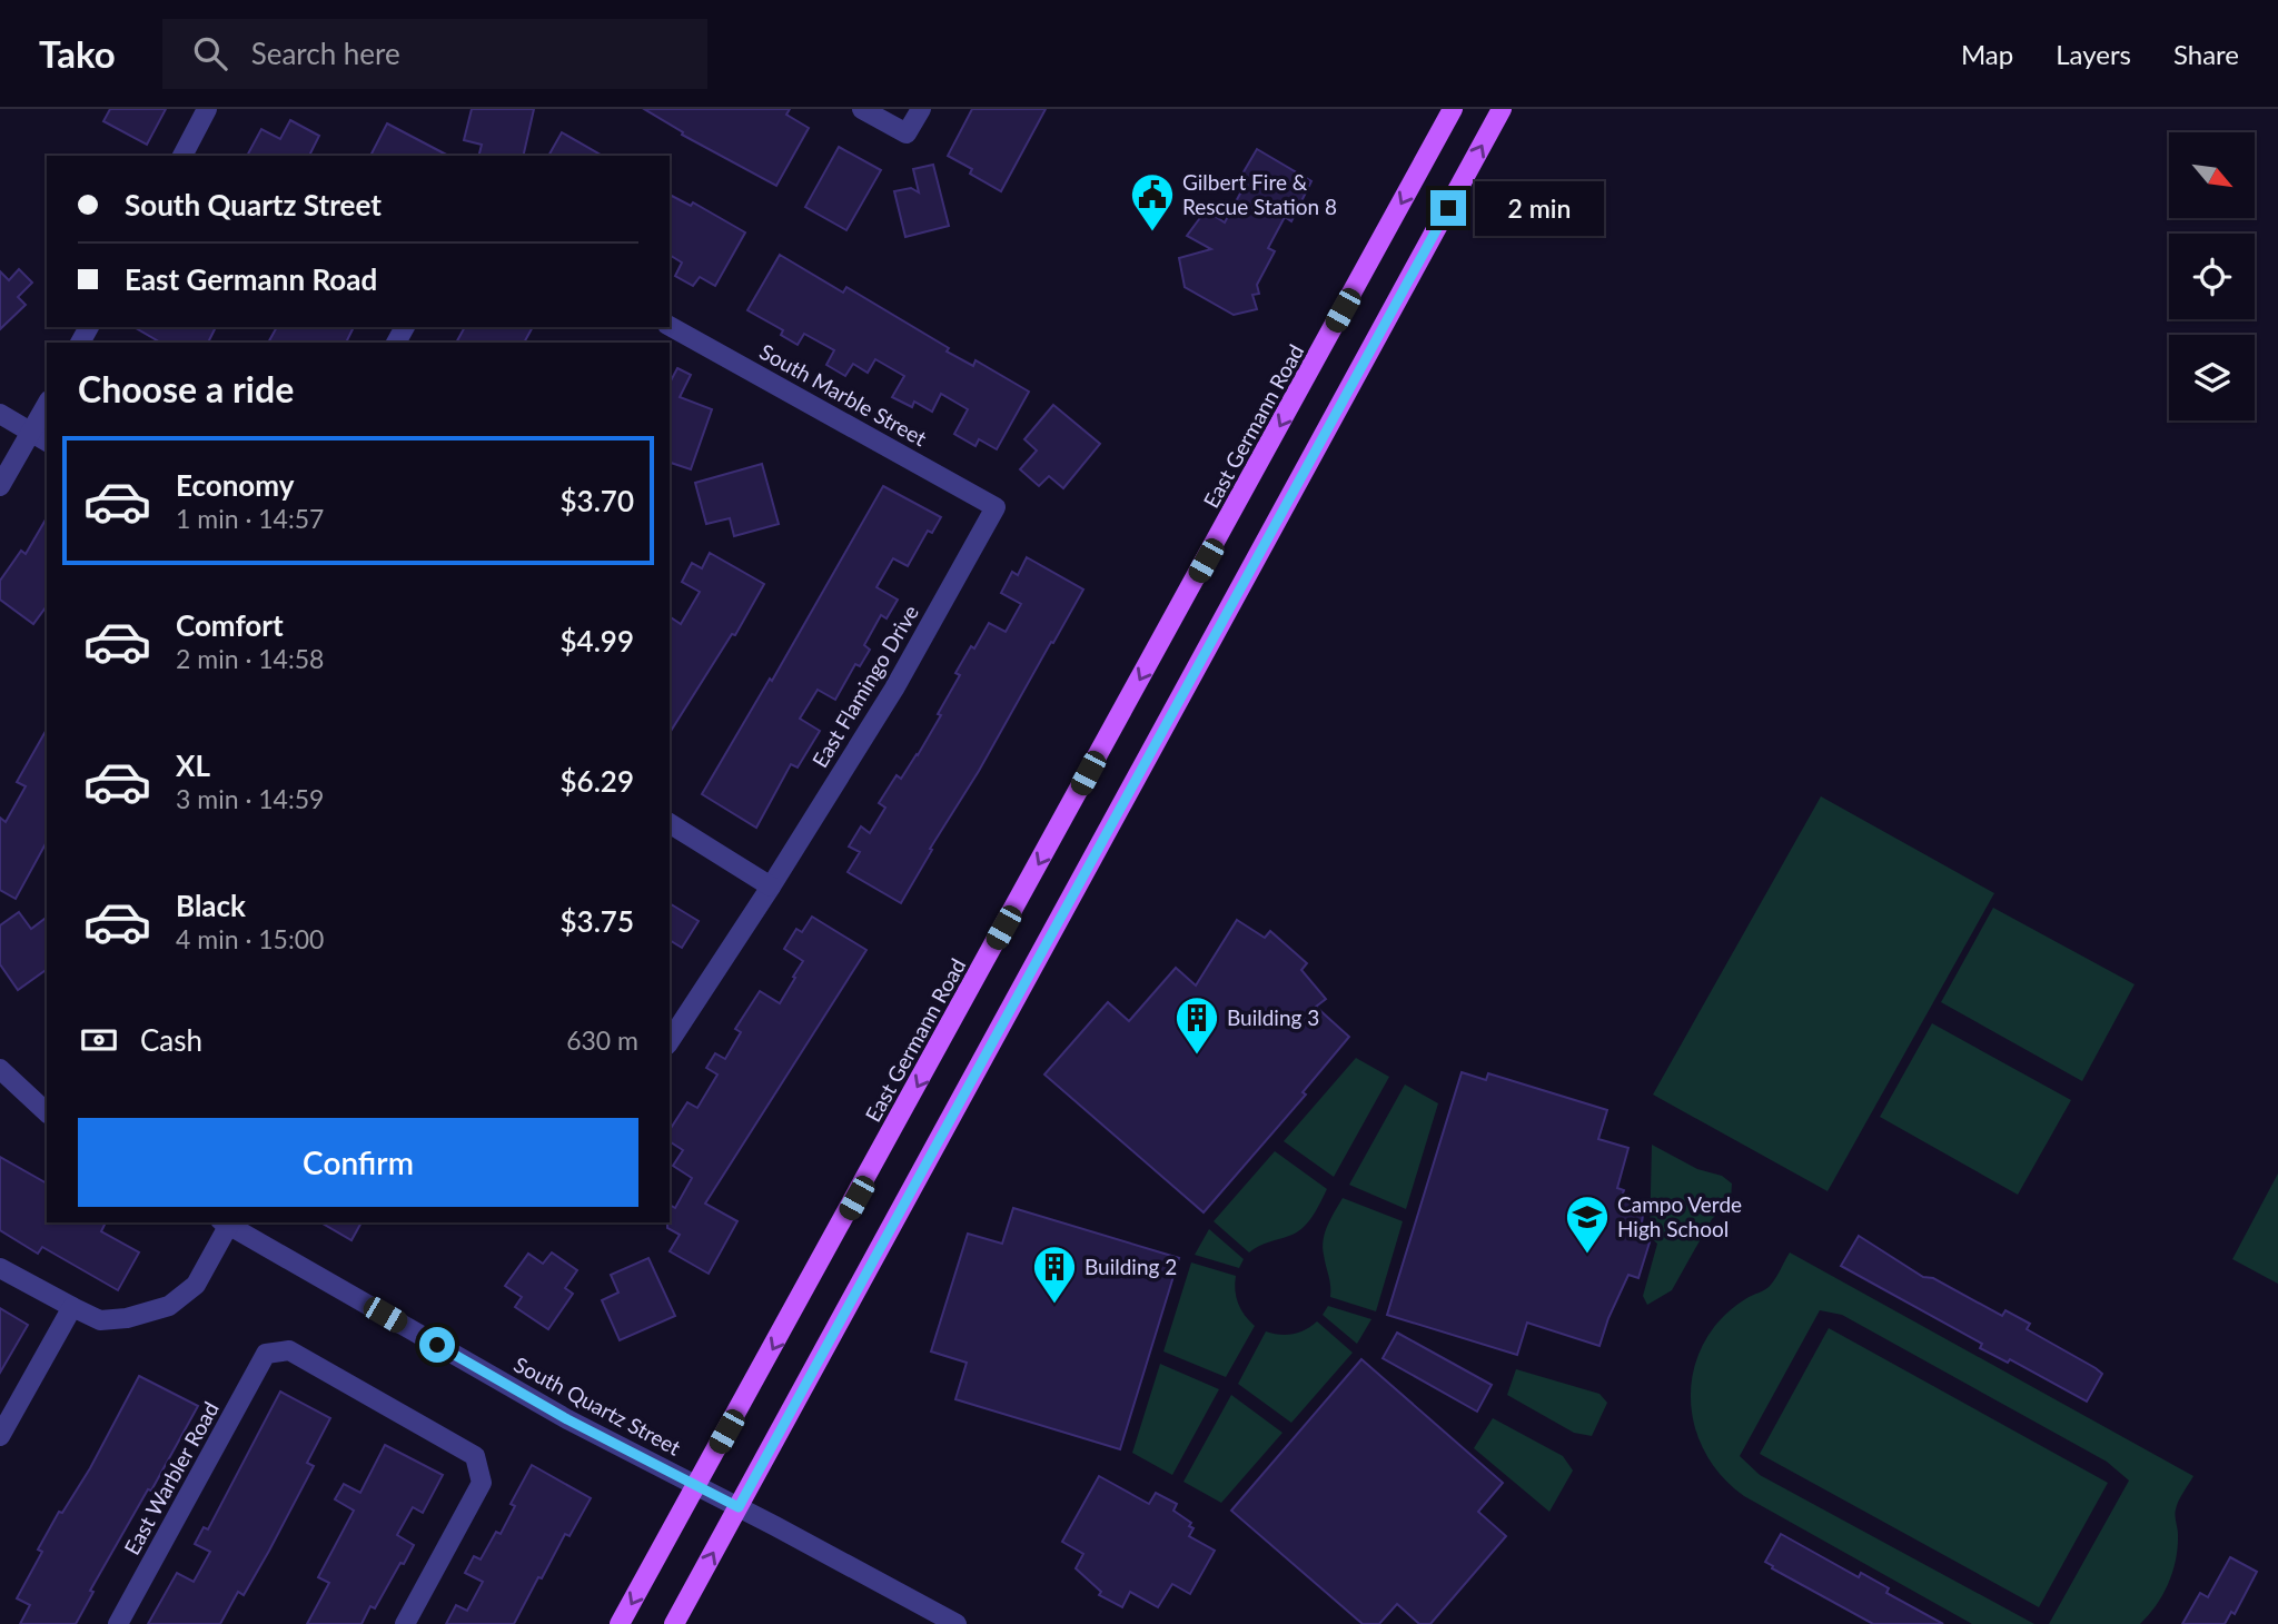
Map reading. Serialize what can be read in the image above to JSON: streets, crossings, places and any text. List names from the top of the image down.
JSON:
{
  "streets": {
    "main road": ["East Germann Road"],
    "street": [
      "South Marble Street",
      "East Flamingo Drive",
      "South Quartz Street",
      "East Warbler Road"
    ]
  },
  "crossings": [
    ["South Marble Street", "East Flamingo Drive"],
    ["East Germann Road", "South Quartz Street"]
  ],
  "places": {
    "public building": ["Gilbert Fire & Rescue Station 8"],
    "building": ["Building 3", "Building 2"],
    "school or university": ["Campo Verde High School"]
  },
  "north": "bottom right",
  "page": {
    "header": "Tako",
    "search": "Search here",
    "nav": ["Map", "Layers", "Share"],
    "banner": ["South Quartz Street", "East Germann Road"],
    "bubble": "2 min",
    "heading": "Choose a ride",
    "list": [
      {
        "name": "Economy",
        "note": "1 min · 14:57",
        "value": "$3.70"
      },
      {
        "name": "Comfort",
        "note": "2 min · 14:58",
        "value": "$4.99"
      },
      {
        "name": "XL",
        "note": "3 min · 14:59",
        "value": "$6.29"
      },
      {
        "name": "Black",
        "note": "4 min · 15:00",
        "value": "$3.75"
      }
    ],
    "pay": ["Cash", "630 m"],
    "buttons": "Confirm"
  }
}
